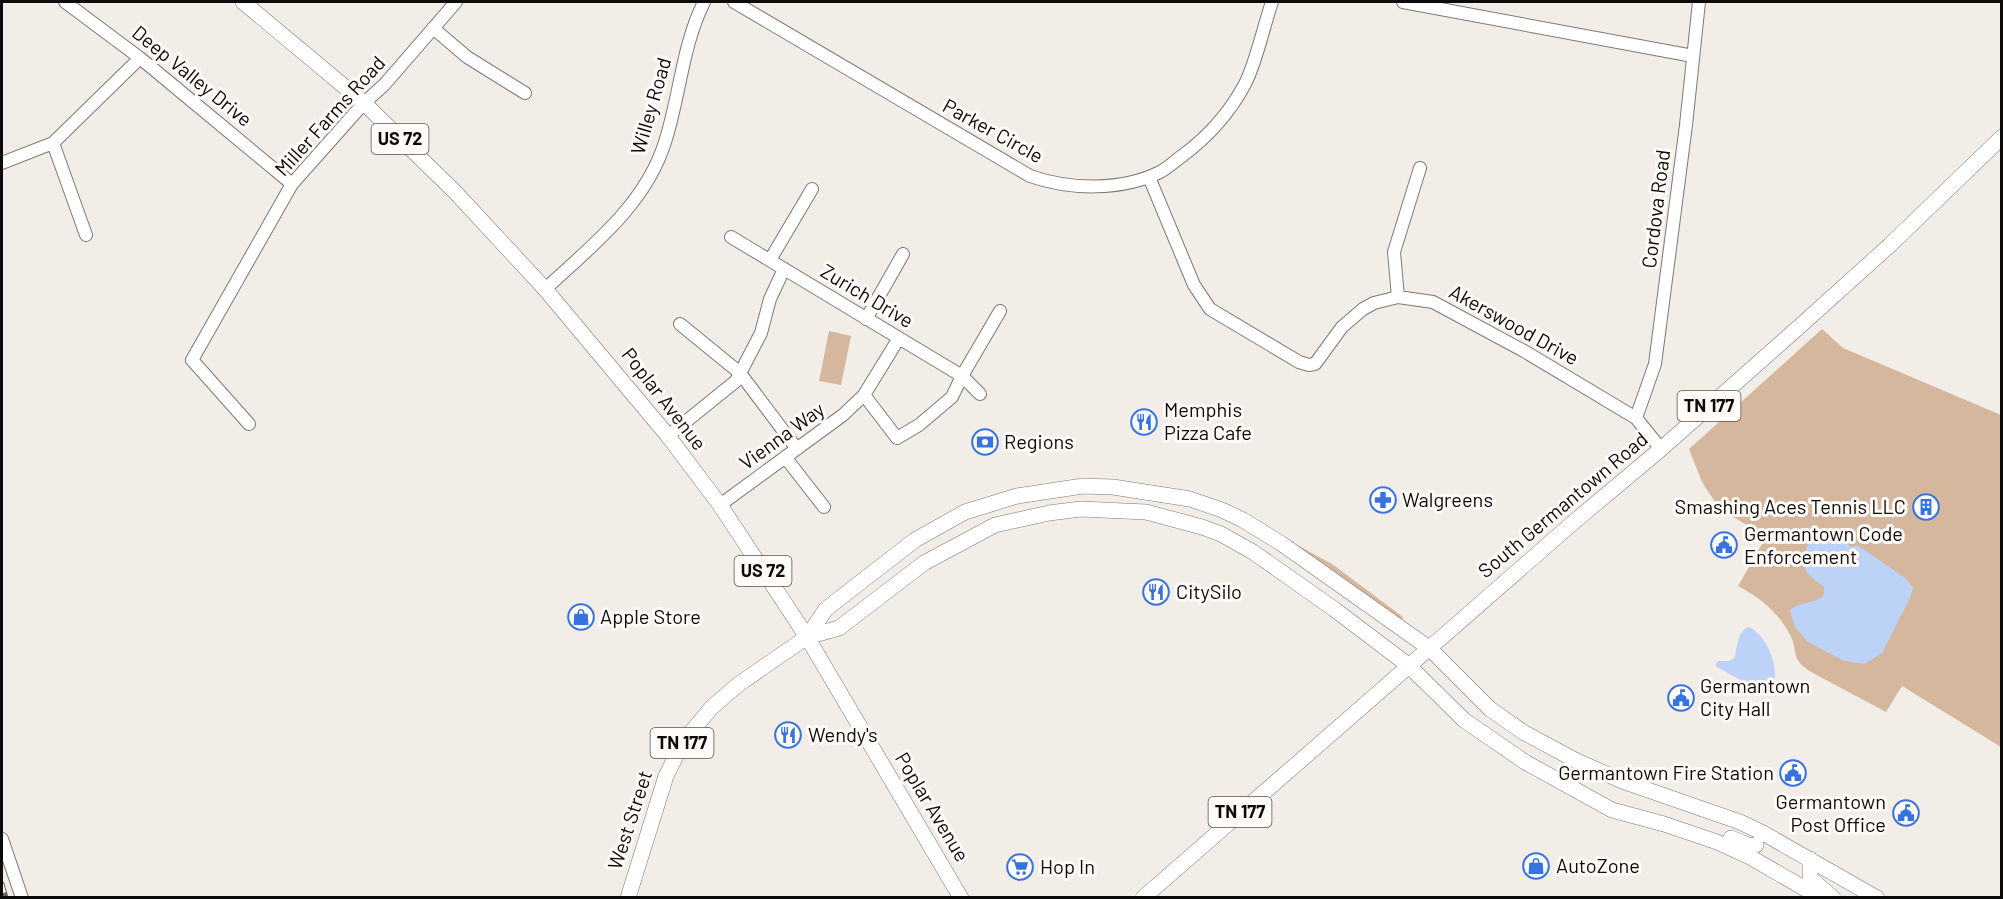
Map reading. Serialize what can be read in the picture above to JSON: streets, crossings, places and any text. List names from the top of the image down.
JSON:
{
  "streets": {
    "main road": [
      "US 72",
      "Poplar Avenue",
      "TN 177",
      "South Germantown Road",
      "West Street"
    ],
    "street": [
      "Deep Valley Drive",
      "Willey Road",
      "Miller Farms Road",
      "Parker Circle",
      "Cordova Road",
      "Zurich Drive",
      "Akerswood Drive",
      "Vienna Way"
    ]
  },
  "crossings": [
    ["Deep Valley Drive", "Miller Farms Road"],
    ["Willey Road", "Poplar Avenue"],
    ["Miller Farms Road", "Poplar Avenue"],
    ["Parker Circle", "Akerswood Drive"],
    ["Cordova Road", "Akerswood Drive"],
    ["Zurich Drive", "Vienna Way"],
    ["Akerswood Drive", "South Germantown Road"],
    ["Poplar Avenue", "Vienna Way"],
    ["Poplar Avenue", "West Street"]
  ],
  "places": {
    "restaurant": ["Memphis Pizza Cafe", "CitySilo", "Wendy's"],
    "bank": ["Regions"],
    "pharmacy": ["Walgreens"],
    "building": ["Smashing Aces Tennis LLC"],
    "public building": [
      "Germantown Code Enforcement",
      "Germantown City Hall",
      "Germantown Fire Station",
      "Germantown Post Office"
    ],
    "shop": ["Apple Store", "AutoZone"],
    "supermarket": ["Hop In"]
  }
}
